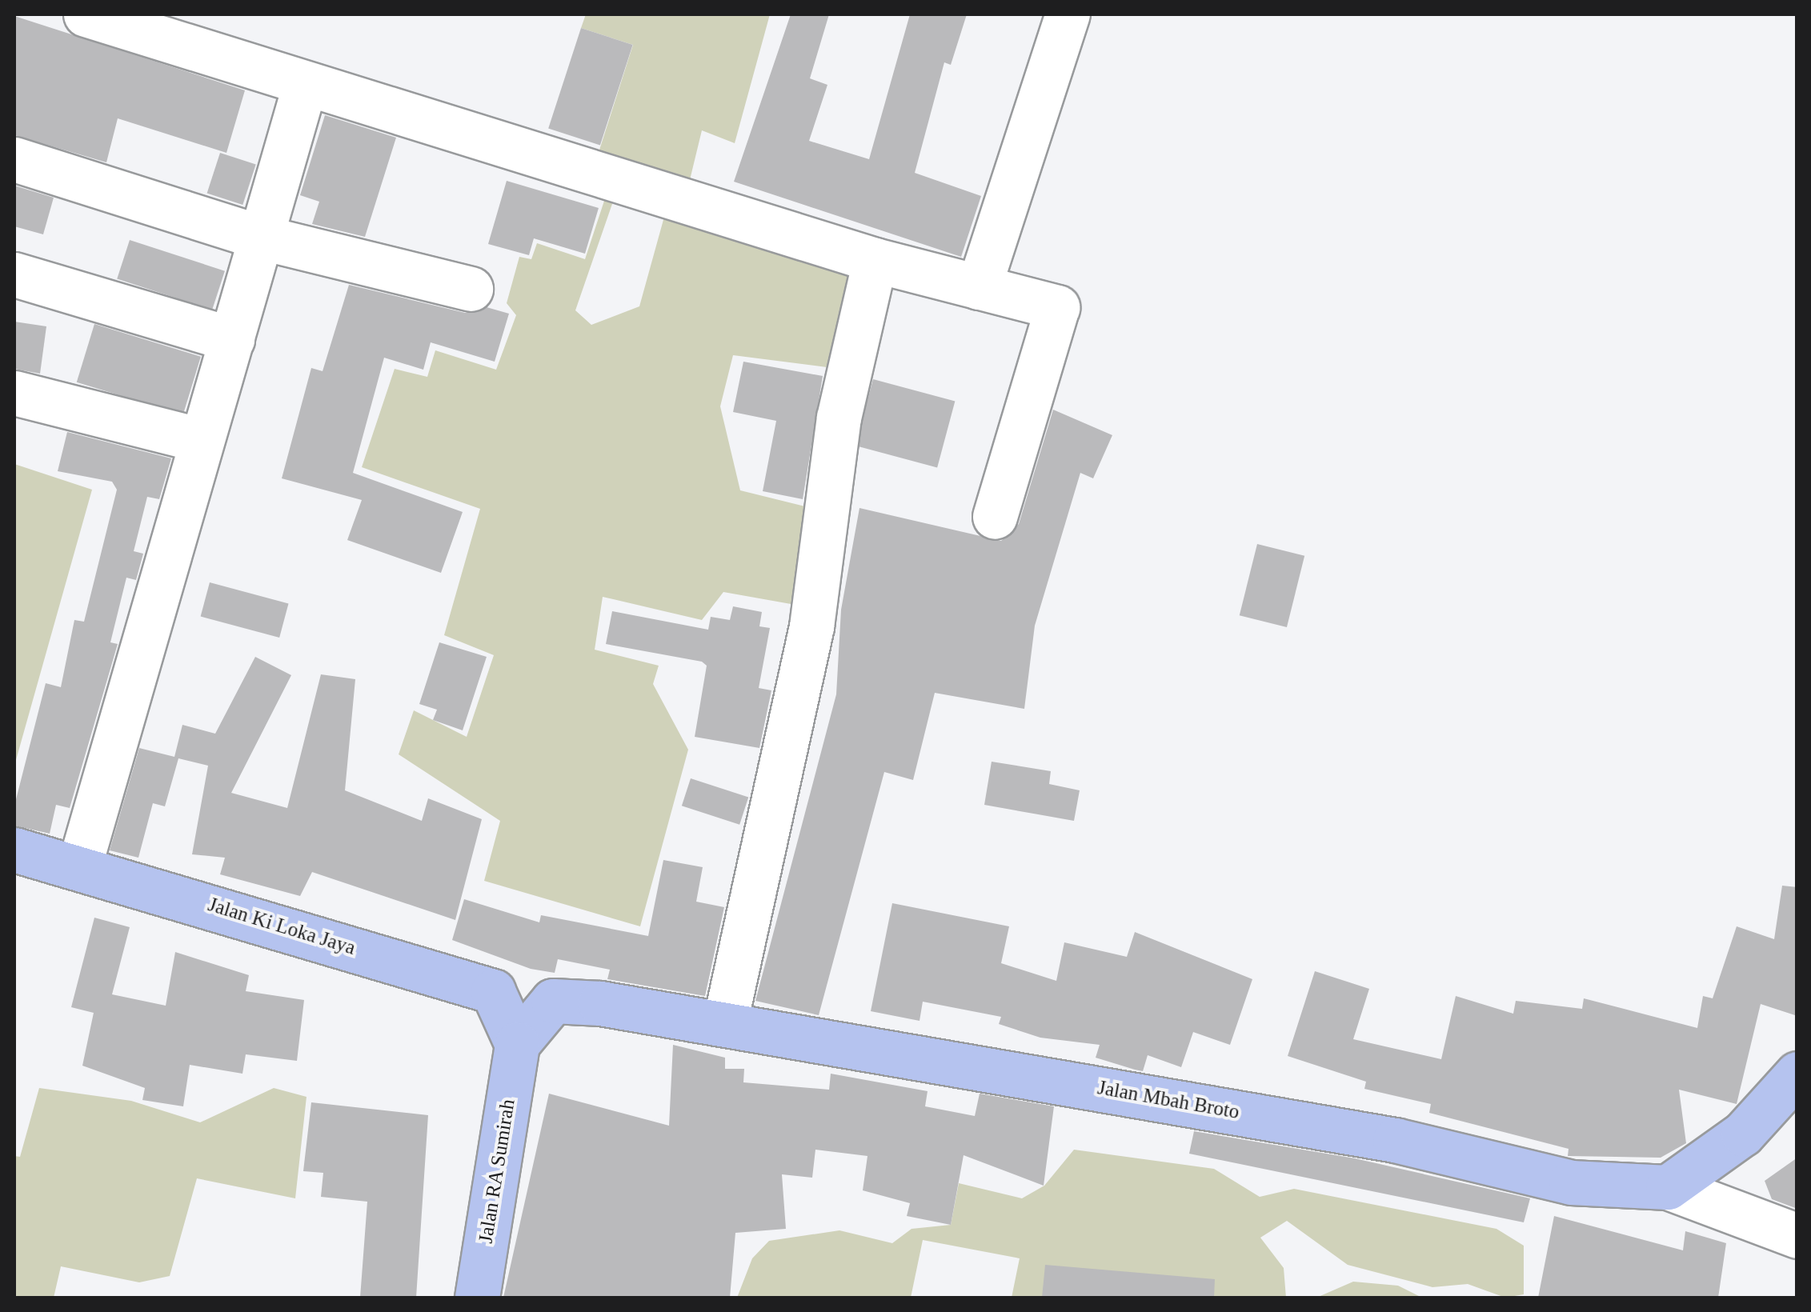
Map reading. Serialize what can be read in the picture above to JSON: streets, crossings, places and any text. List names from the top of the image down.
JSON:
{
  "streets": {
    "main road": ["Jalan Ki Loka Jaya", "Jalan Mbah Broto", "Jalan RA Sumirah"]
  },
  "crossings": [
    ["Jalan Ki Loka Jaya", "Jalan Mbah Broto"]
  ]
}
